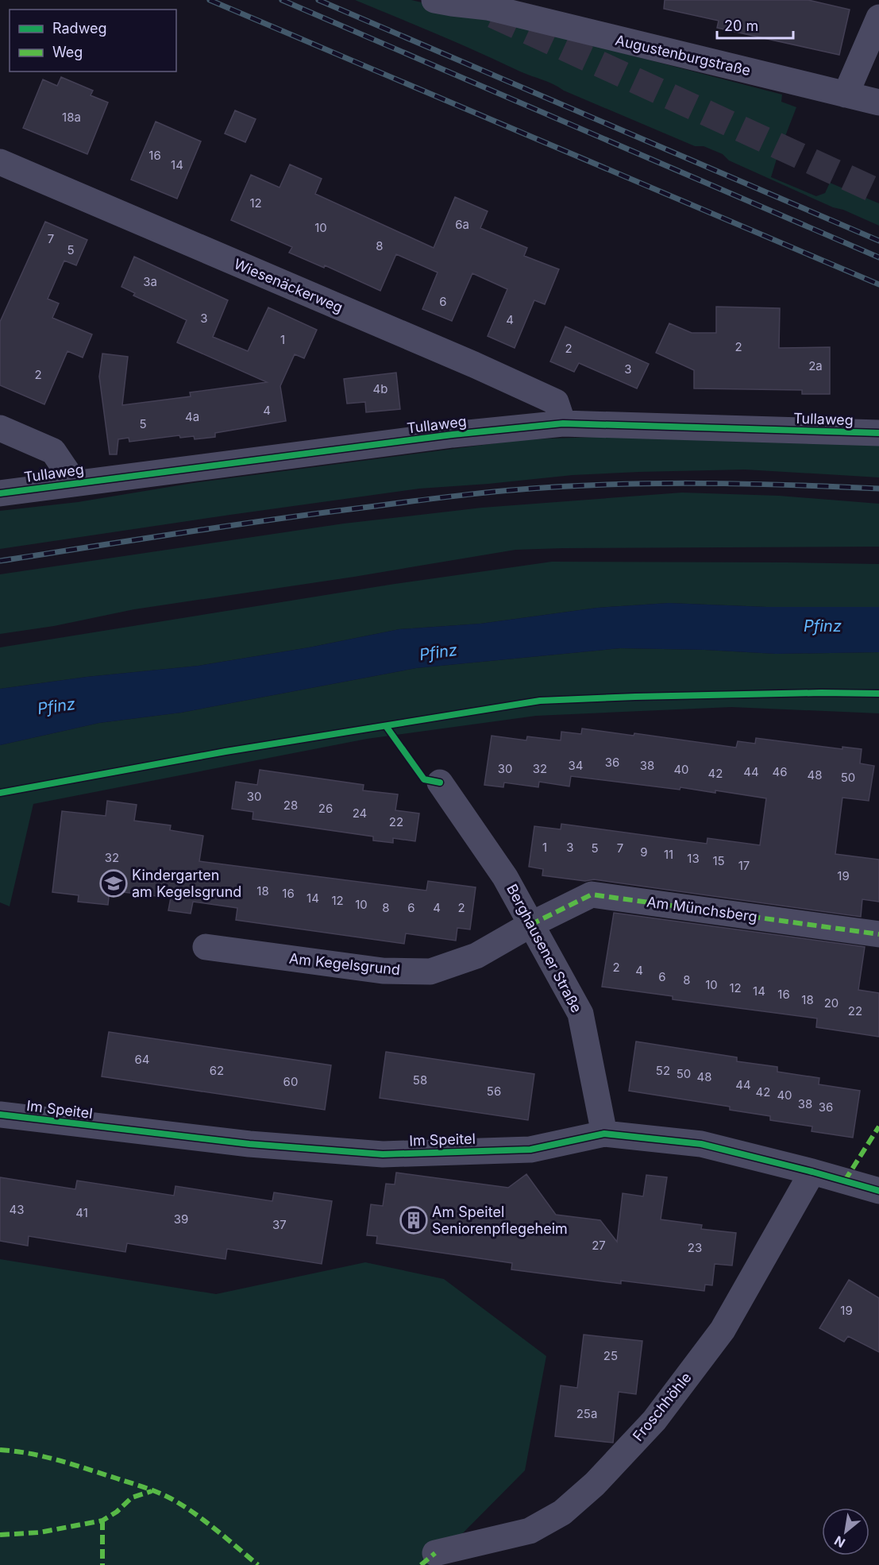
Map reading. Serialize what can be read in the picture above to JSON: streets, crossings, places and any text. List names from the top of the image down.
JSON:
{
  "streets": {
    "street": [
      "Augustenburgstraße",
      "Wiesenäckerweg",
      "Tullaweg",
      "Am Münchsberg",
      "Berghausener Straße",
      "Am Kegelsgrund",
      "Im Speitel",
      "Froschhöhle"
    ]
  },
  "crossings": [
    ["Wiesenäckerweg", "Tullaweg"],
    ["Am Münchsberg", "Berghausener Straße"],
    ["Am Münchsberg", "Am Kegelsgrund"],
    ["Berghausener Straße", "Am Kegelsgrund"],
    ["Berghausener Straße", "Im Speitel"],
    ["Im Speitel", "Froschhöhle"]
  ],
  "water": ["Pfinz"],
  "places": {
    "school or university": ["Kindergarten am Kegelsgrund"],
    "building": ["Am Speitel Seniorenpflegeheim"]
  },
  "house_numbers": [
    "18a",
    "16",
    "14",
    "12",
    "6a",
    "10",
    "7",
    "8",
    "5",
    "3a",
    "6",
    "3",
    "4",
    "1",
    "2",
    "2",
    "2a",
    "3",
    "2",
    "4b",
    "4",
    "4a",
    "5",
    "36",
    "34",
    "38",
    "30",
    "32",
    "40",
    "44",
    "46",
    "42",
    "48",
    "50",
    "30",
    "28",
    "26",
    "24",
    "22",
    "1",
    "3",
    "5",
    "7",
    "9",
    "11",
    "32",
    "13",
    "15",
    "17",
    "19",
    "18",
    "16",
    "14",
    "12",
    "10",
    "8",
    "6",
    "4",
    "2",
    "2",
    "4",
    "6",
    "8",
    "10",
    "12",
    "14",
    "16",
    "18",
    "20",
    "22",
    "64",
    "62",
    "52",
    "50",
    "48",
    "58",
    "60",
    "44",
    "56",
    "42",
    "40",
    "38",
    "36",
    "43",
    "41",
    "39",
    "37",
    "27",
    "23",
    "19",
    "25",
    "25a"
  ],
  "legend": ["Radweg", "Weg"],
  "scale_bar": "20 m",
  "north": "bottom left"
}
